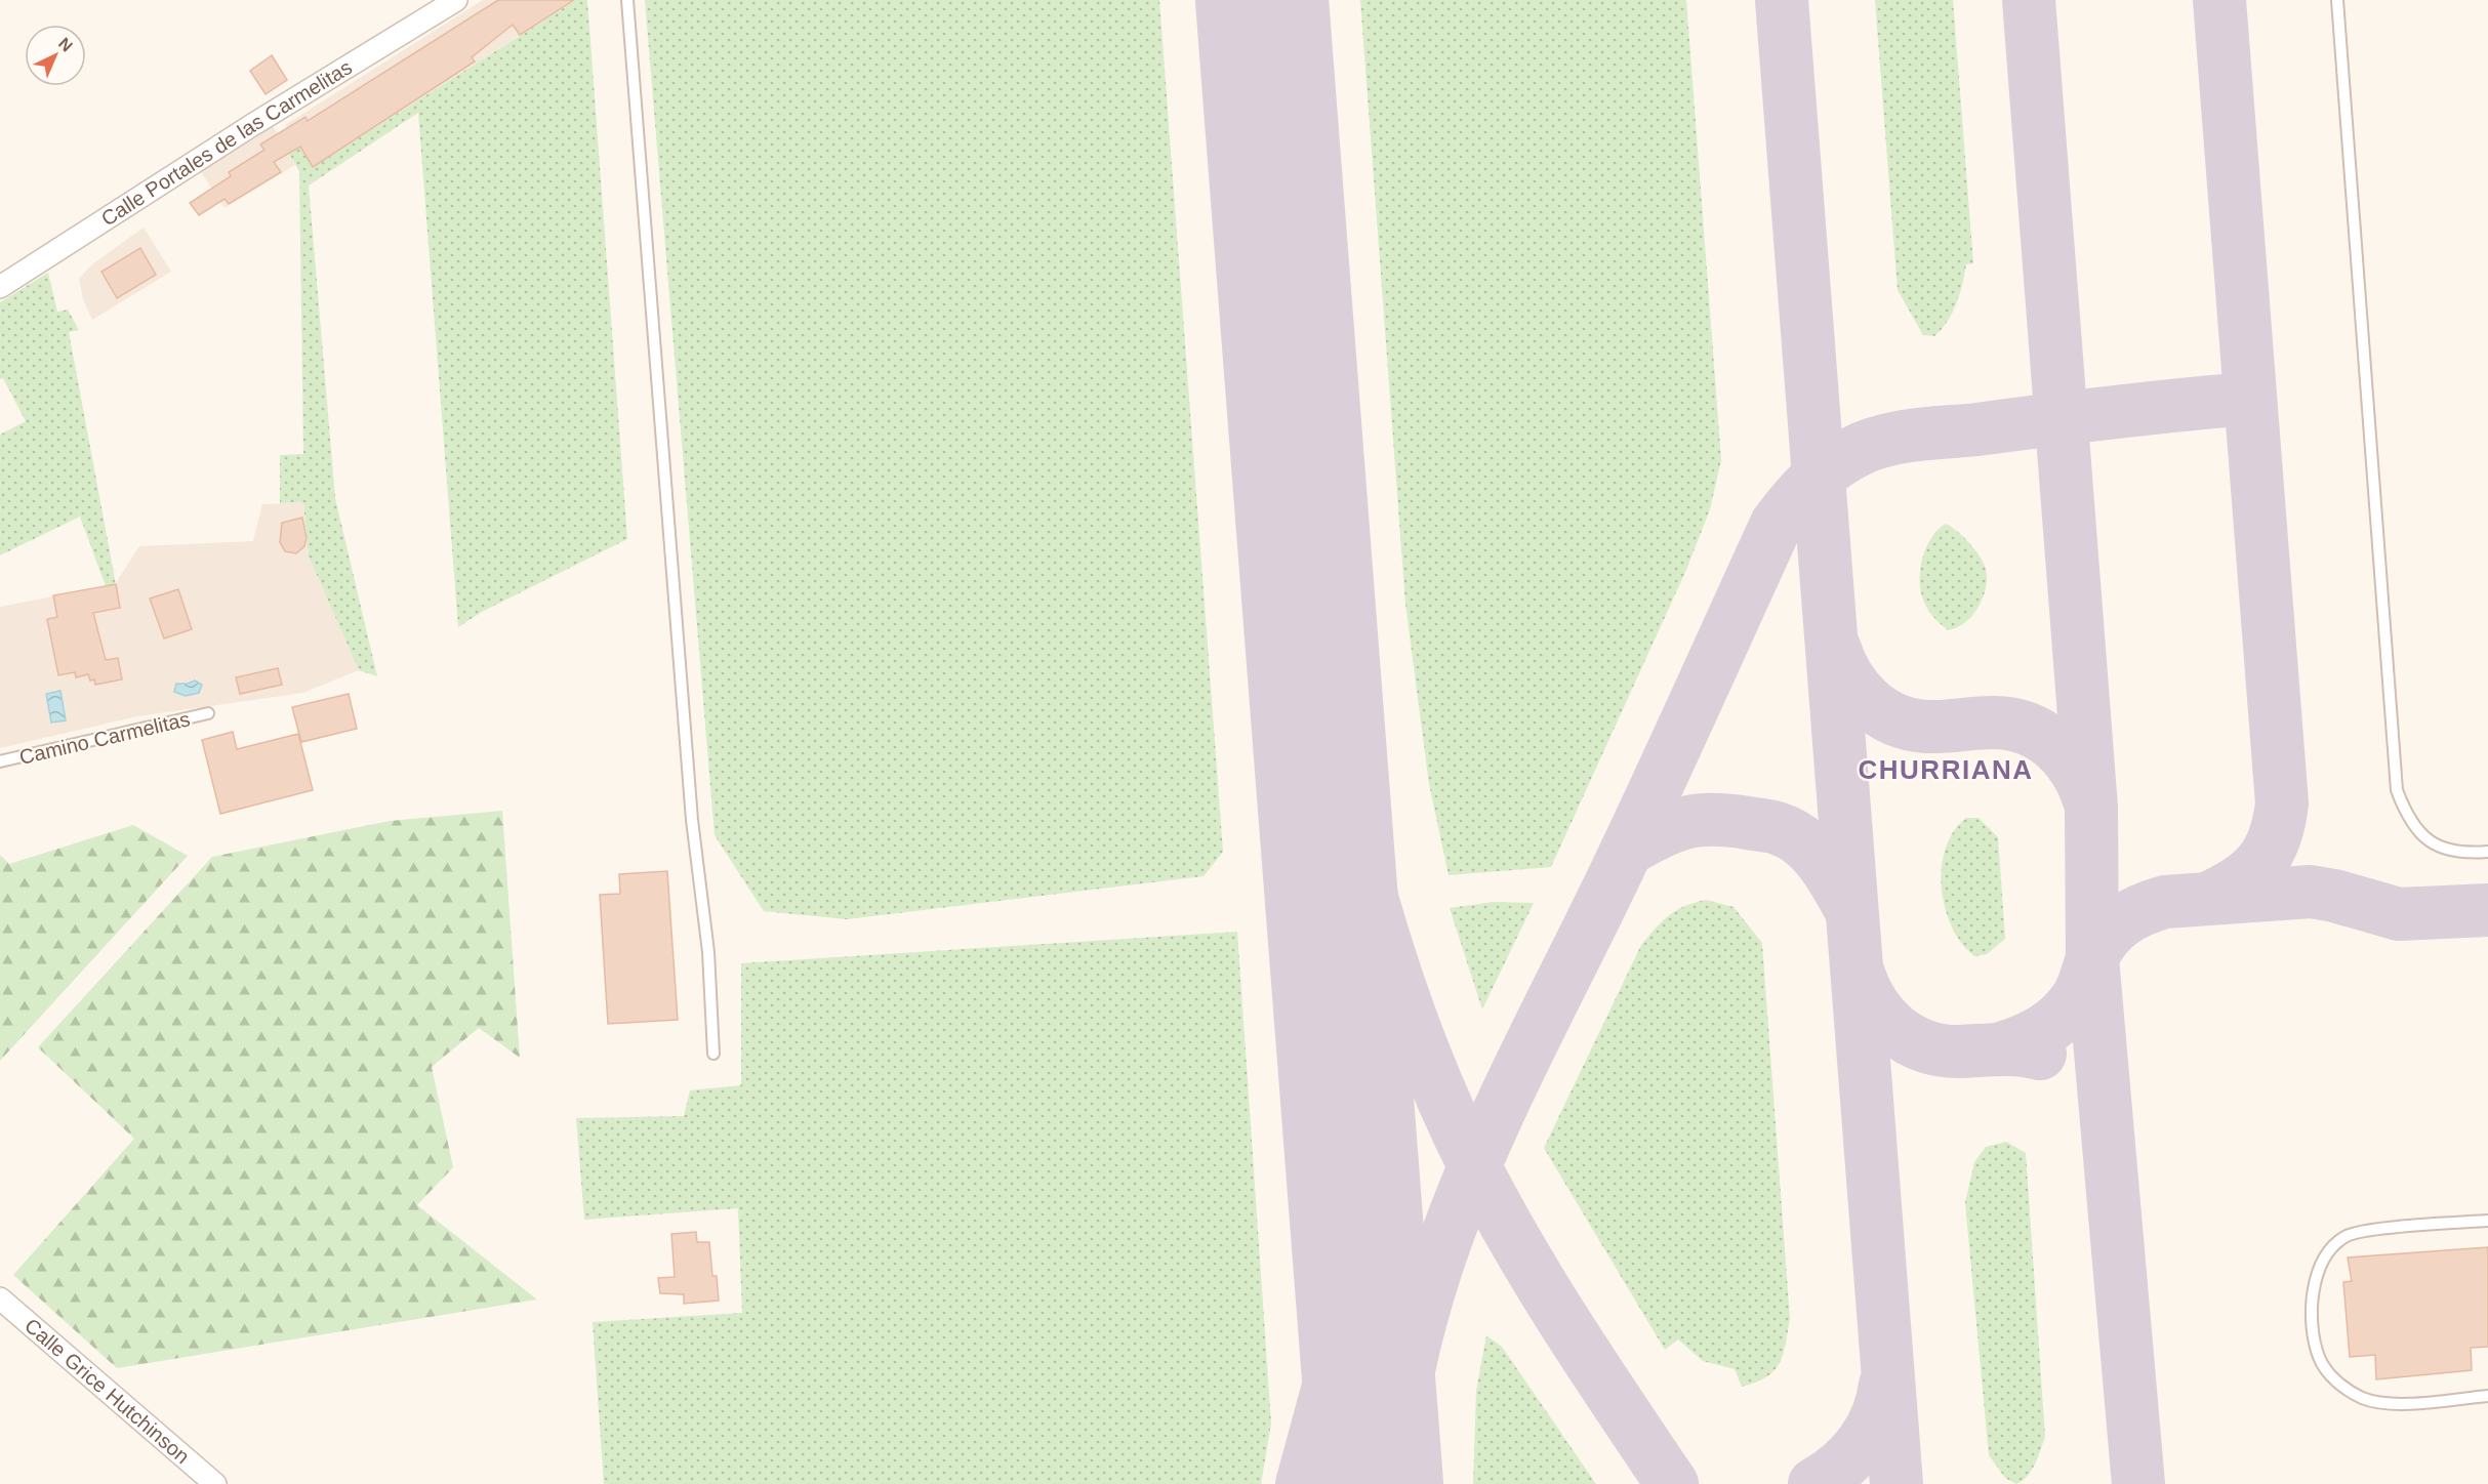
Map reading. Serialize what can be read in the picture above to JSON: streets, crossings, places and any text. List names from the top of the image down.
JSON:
{
  "streets": {
    "street": ["Calle Portales de las Carmelitas", "Calle Grice Hutchinson"],
    "lane": ["Camino Carmelitas"]
  },
  "districts": ["CHURRIANA"],
  "north": "top right"
}
